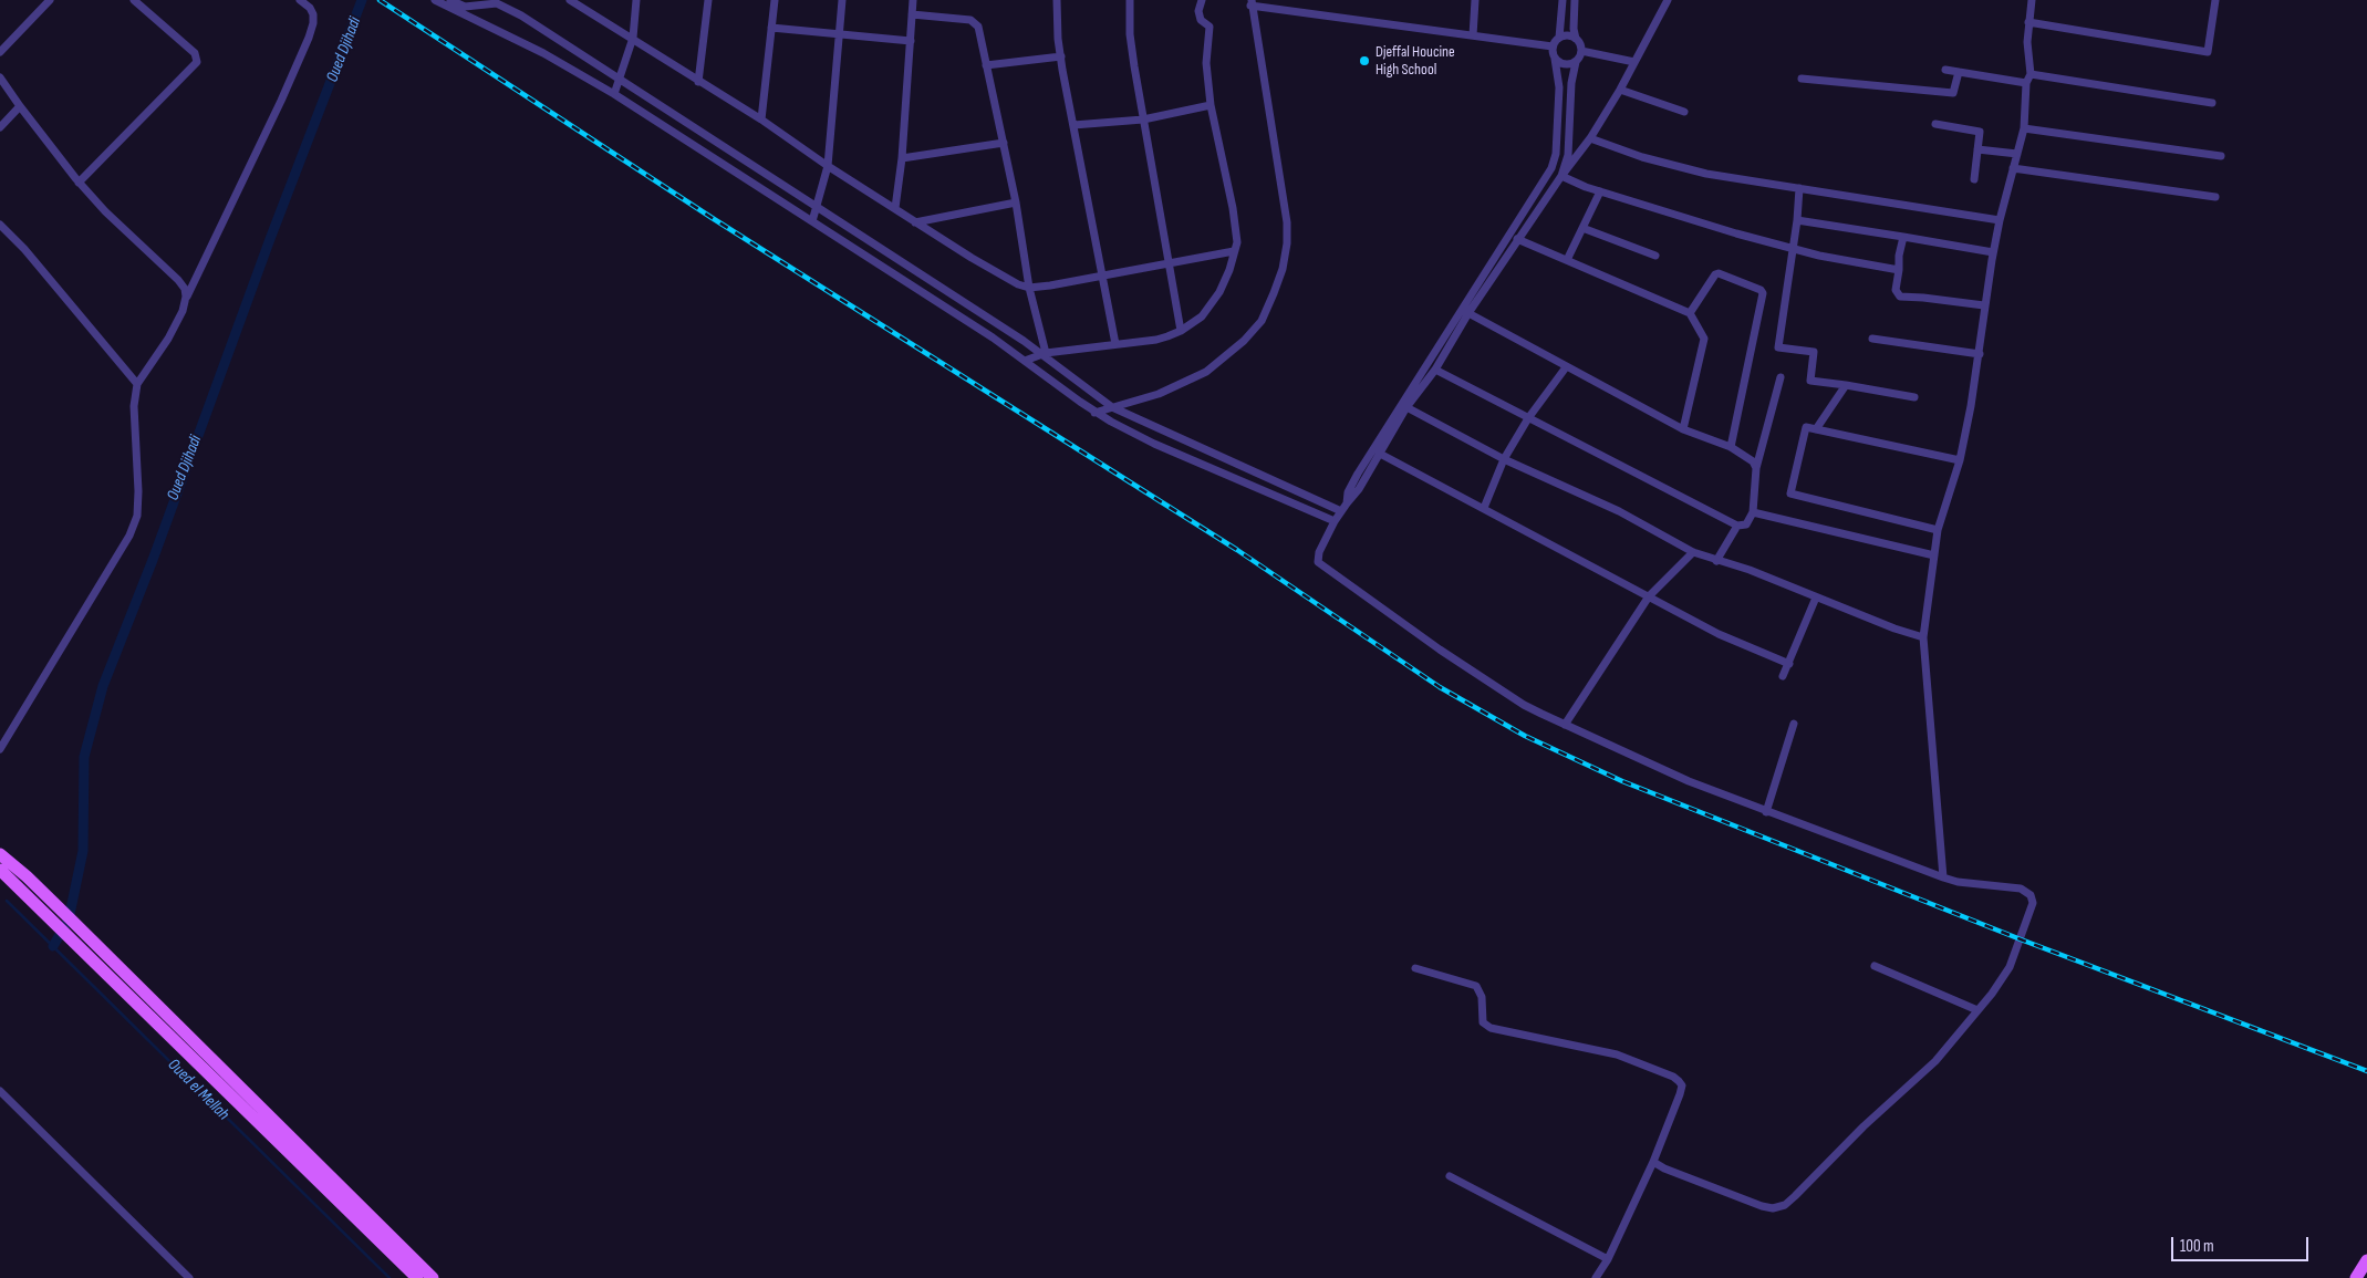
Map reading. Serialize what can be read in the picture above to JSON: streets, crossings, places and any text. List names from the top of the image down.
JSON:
{
  "water": ["Oued Djihadi", "Oued el Mellah"],
  "places": ["Djeffal Houcine High School"],
  "scale_bar": "100 m"
}
